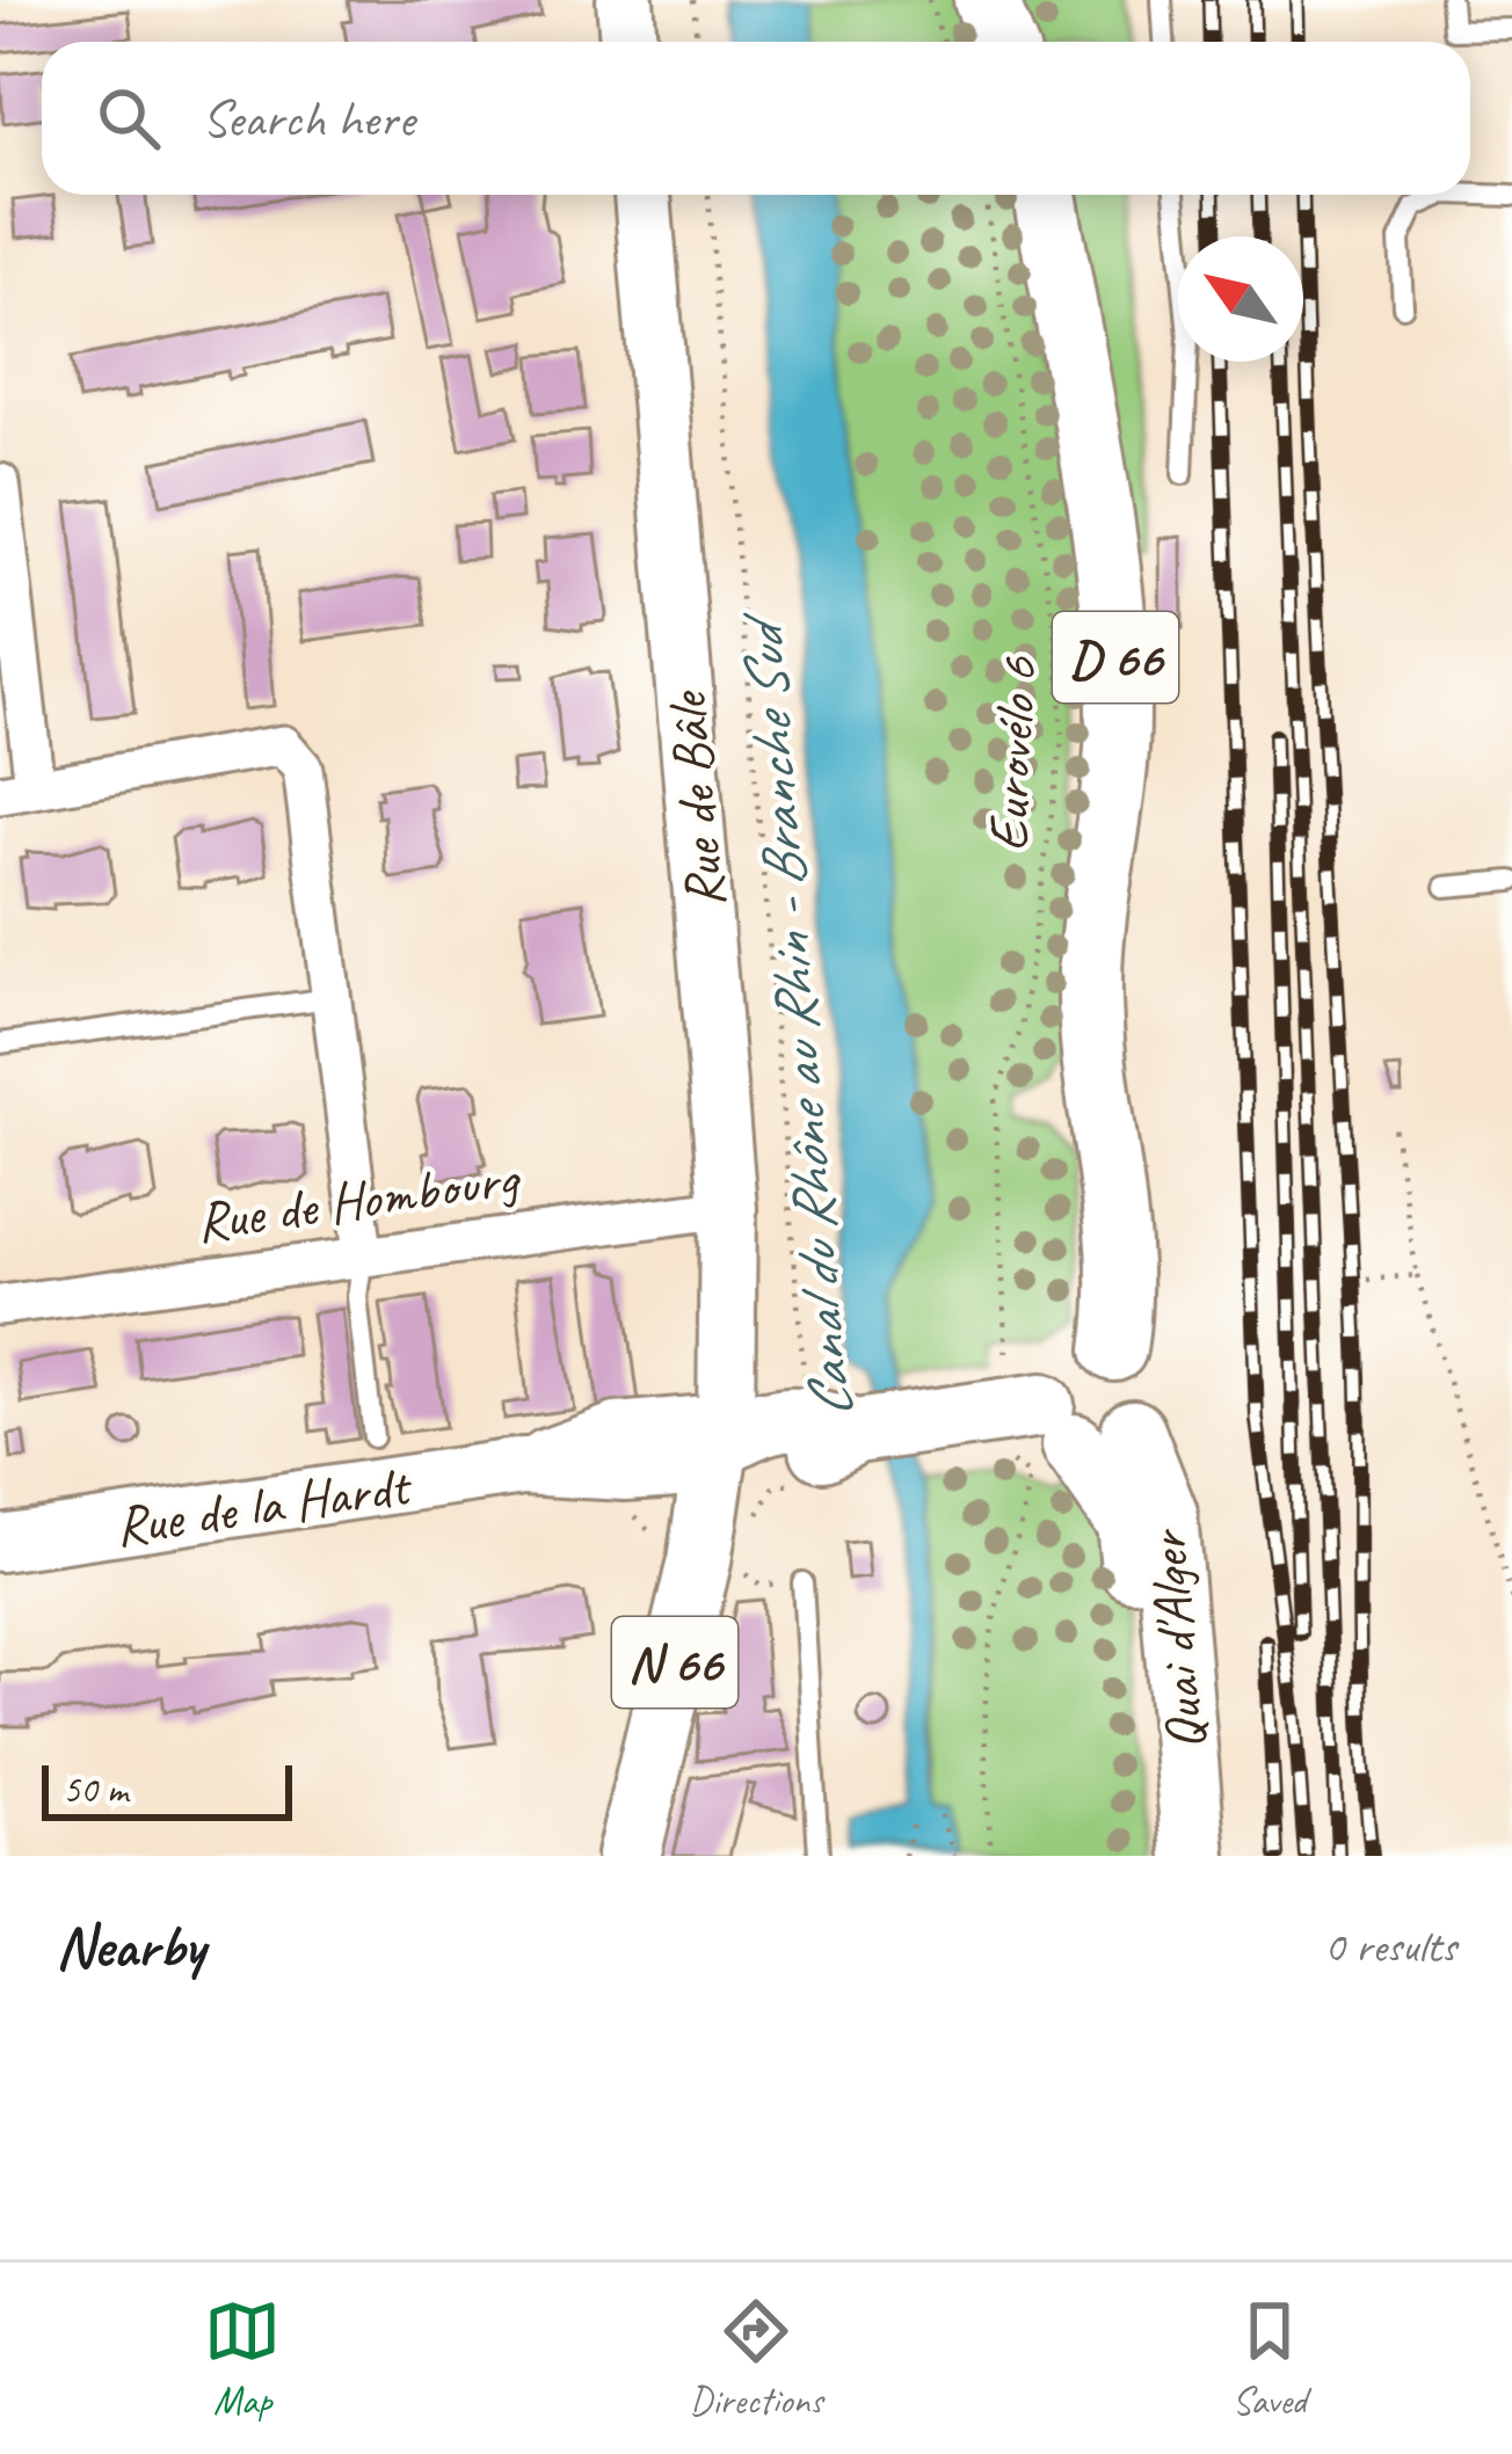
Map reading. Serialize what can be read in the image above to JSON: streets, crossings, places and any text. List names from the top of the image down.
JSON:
{
  "streets": {
    "main road": [
      "D 66",
      "Rue de Bâle",
      "Rue de la Hardt",
      "Quai d'Alger",
      "N 66"
    ],
    "street": ["Rue de Hombourg"],
    "path": ["Eurovélo 6"]
  },
  "crossings": [
    ["D 66", "Eurovélo 6"],
    ["D 66", "Rue de la Hardt"],
    ["D 66", "Quai d'Alger"],
    ["Eurovélo 6", "Rue de la Hardt"],
    ["Eurovélo 6", "Quai d'Alger"],
    ["Rue de Bâle", "Rue de Hombourg"],
    ["Rue de Bâle", "Rue de la Hardt"],
    ["Rue de la Hardt", "Quai d'Alger"]
  ],
  "water": ["Canal du Rhône au Rhin - Branche Sud"],
  "scale_bar": "50 m",
  "north": "top left",
  "page": {
    "search": "Search here",
    "scale": "50 m",
    "heading": ["Nearby", "0 results"],
    "nav": ["Map", "Directions", "Saved"]
  }
}
